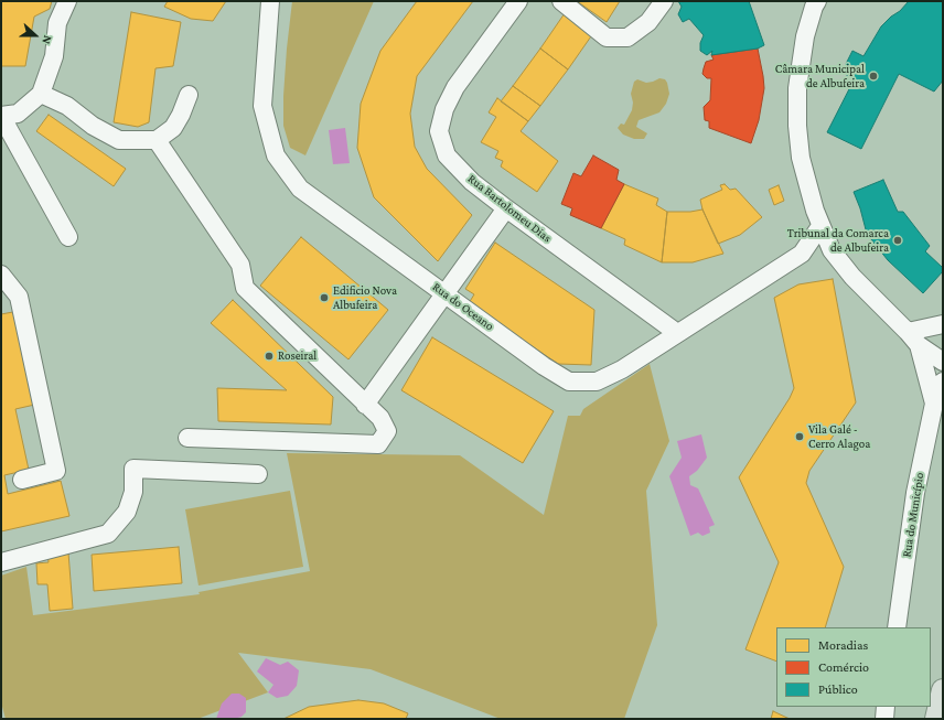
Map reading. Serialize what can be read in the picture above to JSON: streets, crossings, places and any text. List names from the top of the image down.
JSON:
{
  "streets": {
    "street": ["Rua Bartolomeu Dias", "Rua do Oceano", "Rua do Município"]
  },
  "crossings": [
    ["Rua Bartolomeu Dias", "Rua do Oceano"]
  ],
  "places": [
    "Câmara Municipal de Albufeira",
    "Tribunal da Comarca de Albufeira",
    "Edificio Nova Albufeira",
    "Roseiral",
    "Vila Galé - Cerro Alagoa"
  ],
  "legend": ["Moradias", "Comércio", "Público"],
  "north": "right"
}
